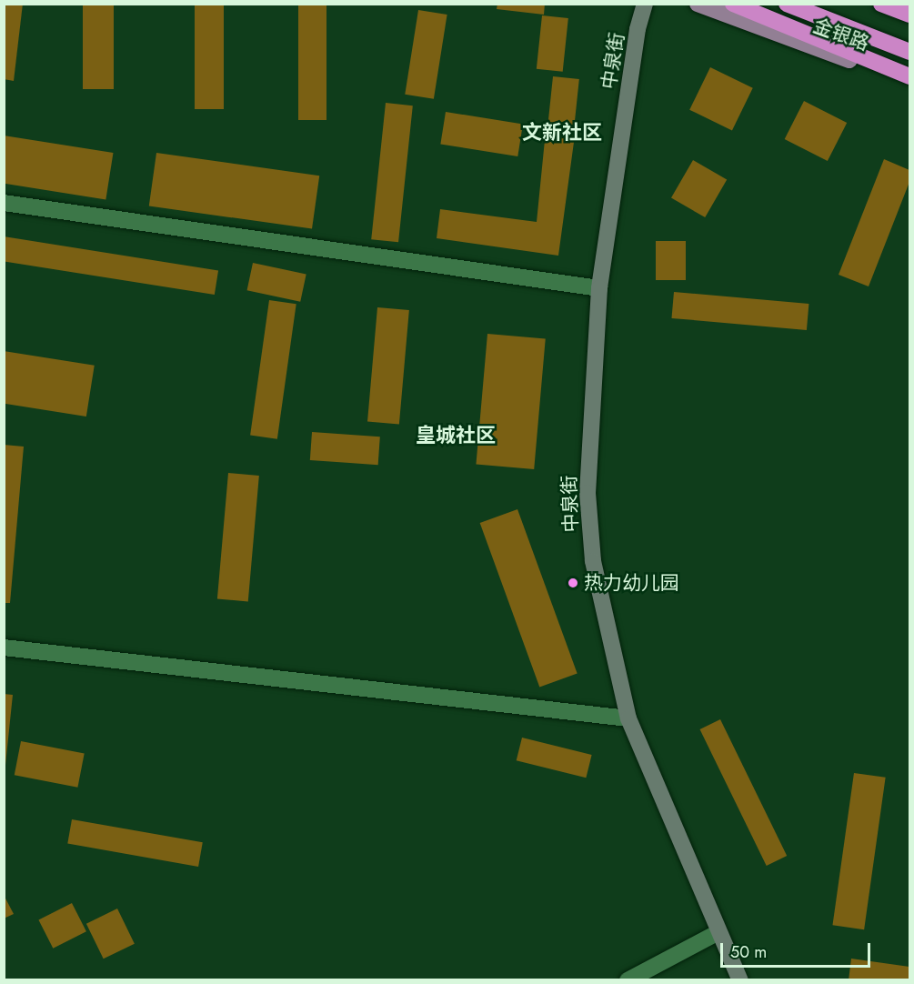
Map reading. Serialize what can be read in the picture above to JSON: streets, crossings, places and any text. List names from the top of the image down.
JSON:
{
  "streets": {
    "main road": ["金银路"],
    "street": ["中泉街"]
  },
  "districts": ["文新社区", "皇城社区"],
  "places": ["热力幼儿园"],
  "scale_bar": "50 m"
}
